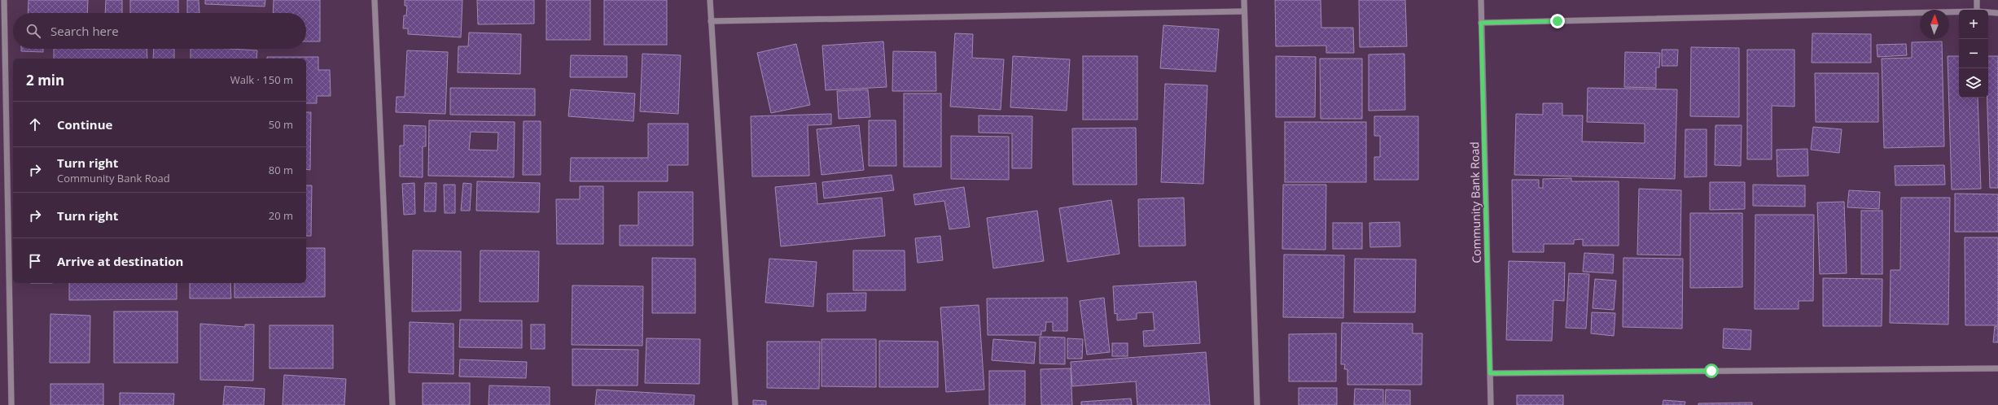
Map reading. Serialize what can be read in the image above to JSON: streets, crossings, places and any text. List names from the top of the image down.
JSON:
{
  "streets": {
    "street": ["Community Bank Road"]
  },
  "north": "top",
  "page": {
    "map_buttons": ["+", "−"],
    "search": "Search here",
    "heading": ["2 min", "Walk · 150 m"],
    "list": [
      ["Continue", "50 m"],
      ["Turn right", "Community Bank Road", "80 m"],
      ["Turn right", "20 m"],
      "Arrive at destination"
    ]
  }
}
